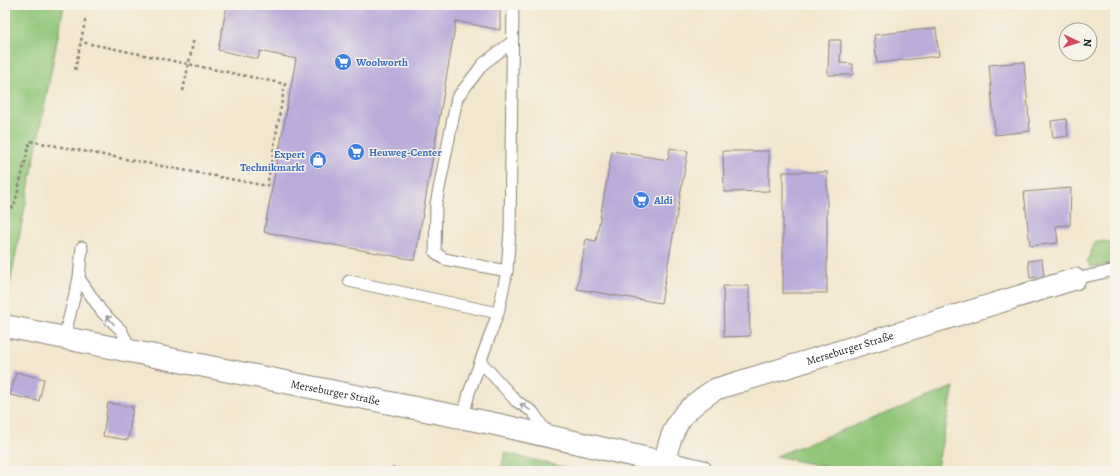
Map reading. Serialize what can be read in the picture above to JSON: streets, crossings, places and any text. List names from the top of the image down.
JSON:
{
  "streets": {
    "main road": ["Merseburger Straße"]
  },
  "places": {
    "supermarket": ["Woolworth", "Heuweg-Center", "Aldi"],
    "shop": ["Expert Technikmarkt"]
  },
  "north": "right"
}
